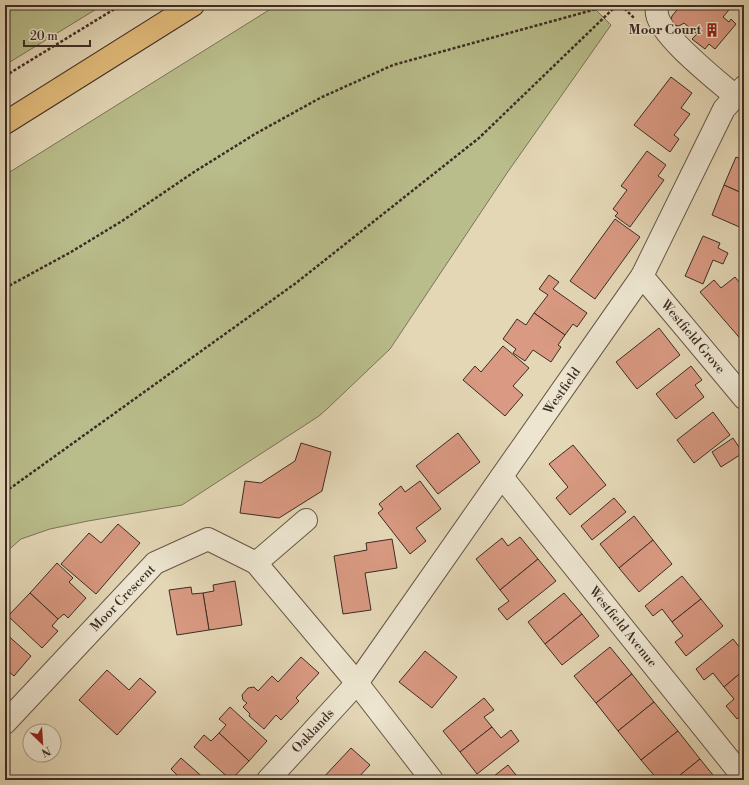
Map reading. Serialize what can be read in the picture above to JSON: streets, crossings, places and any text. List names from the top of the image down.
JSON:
{
  "streets": {
    "street": [
      "Westfield Grove",
      "Westfield",
      "Moor Crescent",
      "Westfield Avenue",
      "Oaklands"
    ]
  },
  "crossings": [
    ["Westfield Grove", "Westfield"],
    ["Westfield", "Moor Crescent"],
    ["Westfield", "Westfield Avenue"],
    ["Westfield", "Oaklands"],
    ["Moor Crescent", "Oaklands"]
  ],
  "places": {
    "building": ["Moor Court"]
  },
  "scale_bar": "20 m",
  "north": "bottom right"
}
